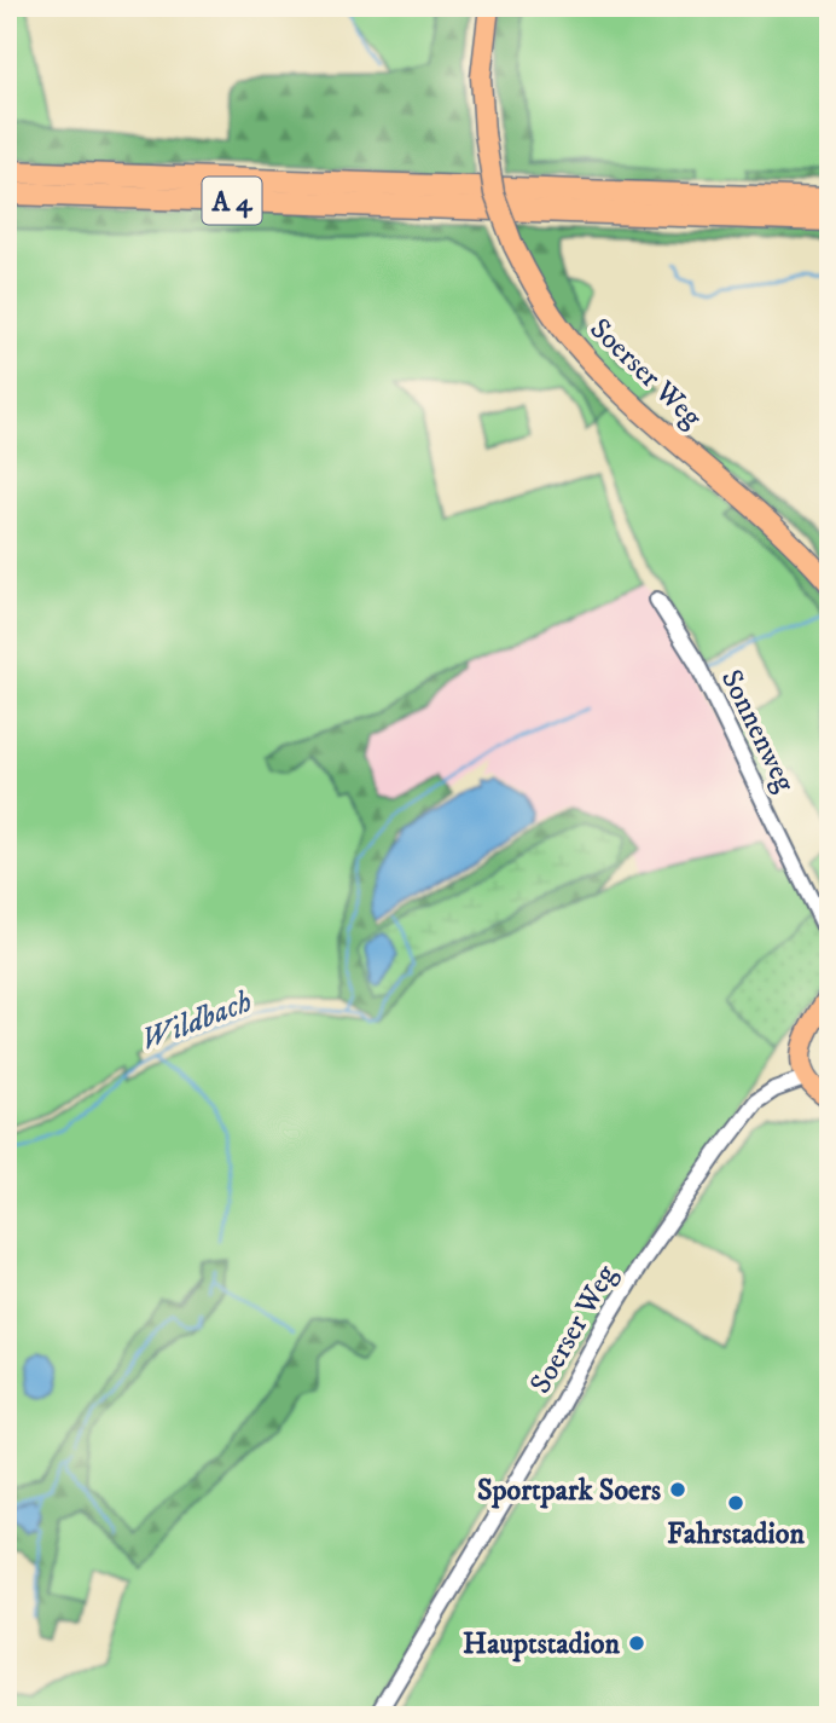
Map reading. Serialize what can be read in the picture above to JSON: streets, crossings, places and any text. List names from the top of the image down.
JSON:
{
  "streets": {
    "highway": ["A 4"],
    "main road": ["Soerser Weg"],
    "street": ["Sonnenweg"]
  },
  "water": ["Wildbach"],
  "places": ["Sportpark Soers", "Fahrstadion", "Hauptstadion"]
}
